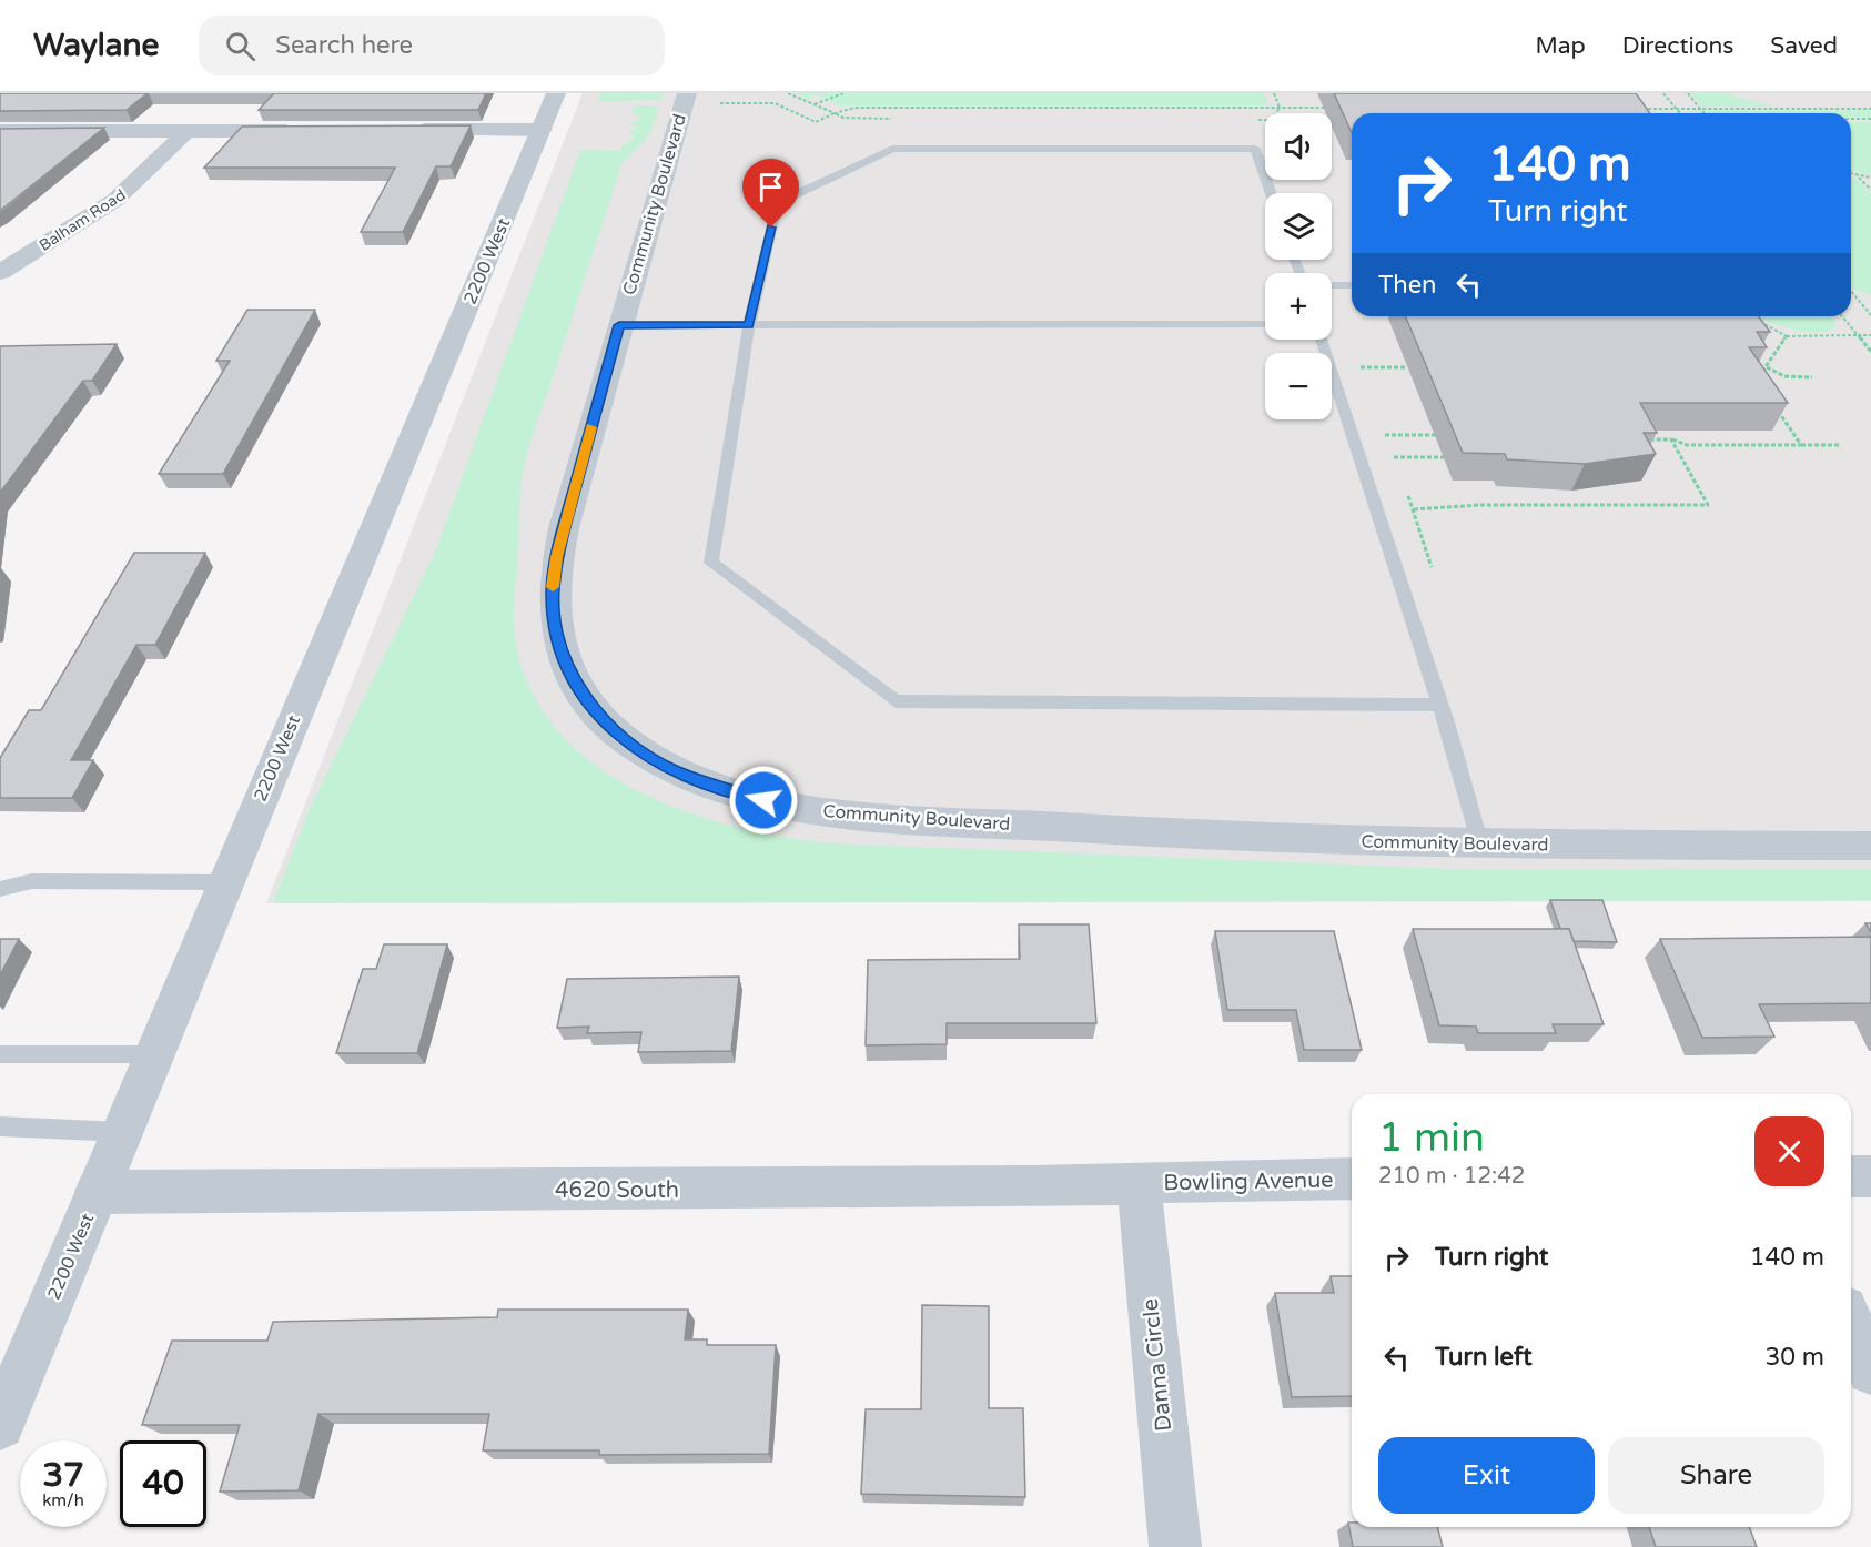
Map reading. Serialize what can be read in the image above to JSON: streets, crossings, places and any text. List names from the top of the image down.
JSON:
{
  "streets": {
    "street": [
      "Community Boulevard",
      "Balham Road",
      "2200 West",
      "Bowling Avenue",
      "4620 South",
      "Danna Circle"
    ]
  },
  "crossings": [
    ["2200 West", "4620 South"],
    ["Bowling Avenue", "4620 South"],
    ["Bowling Avenue", "Danna Circle"],
    ["4620 South", "Danna Circle"]
  ],
  "page": {
    "header": "Waylane",
    "search": "Search here",
    "nav": ["Map", "Directions", "Saved"],
    "map_buttons": ["+", "−"],
    "turn": ["140 m", "Turn right"],
    "then": "Then",
    "heading": ["1 min", "210 m · 12:42"],
    "list": [
      {
        "name": "Turn right",
        "value": "140 m"
      },
      {
        "name": "Turn left",
        "value": "30 m"
      }
    ],
    "buttons": ["Exit", "Share"],
    "speed": "37 km/h",
    "limit": "40"
  }
}
